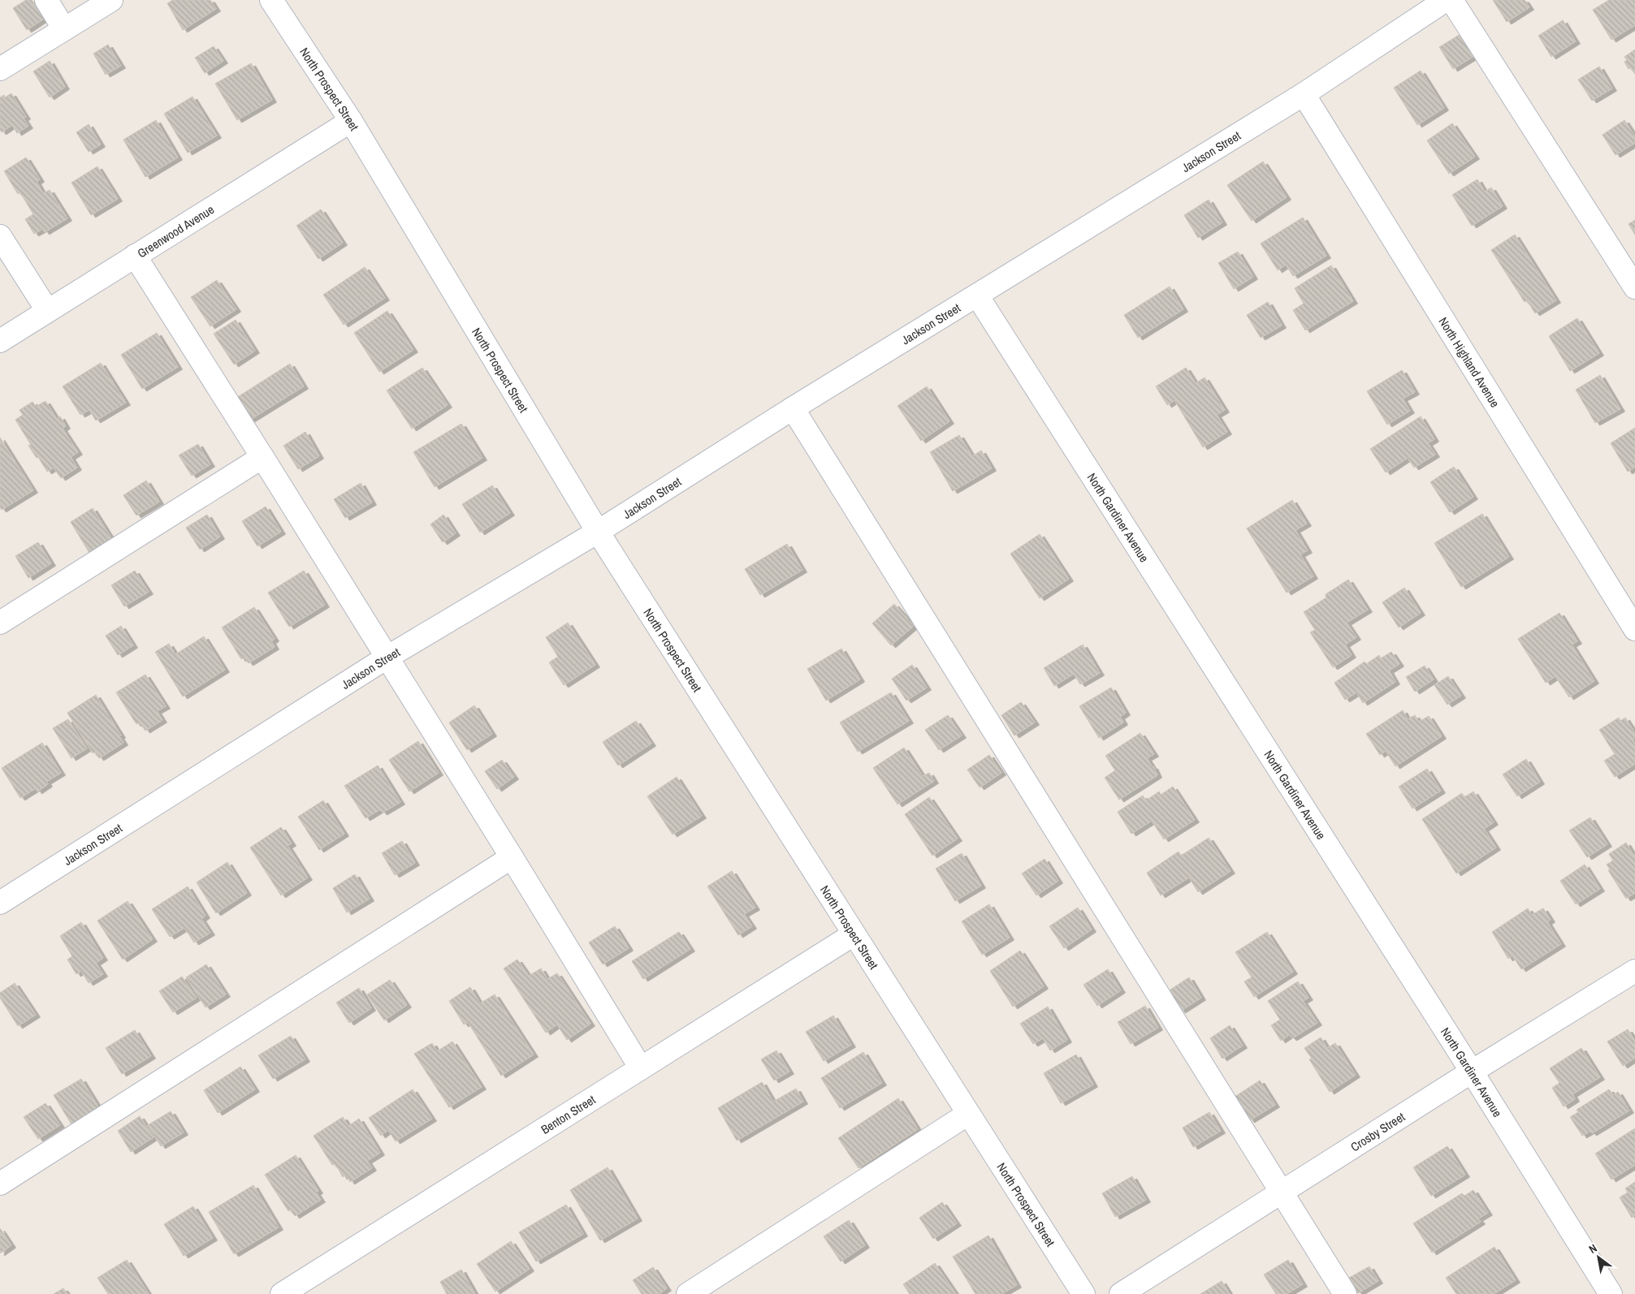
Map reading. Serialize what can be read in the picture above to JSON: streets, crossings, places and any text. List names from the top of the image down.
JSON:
{
  "streets": {
    "street": [
      "North Prospect Street",
      "Jackson Street",
      "Greenwood Avenue",
      "North Highland Avenue",
      "North Gardiner Avenue",
      "Benton Street",
      "Crosby Street"
    ]
  },
  "crossings": [
    ["North Prospect Street", "Jackson Street"],
    ["North Prospect Street", "Greenwood Avenue"],
    ["North Prospect Street", "Benton Street"],
    ["Jackson Street", "North Highland Avenue"],
    ["Jackson Street", "North Gardiner Avenue"],
    ["North Gardiner Avenue", "Crosby Street"]
  ],
  "north": "top left"
}
